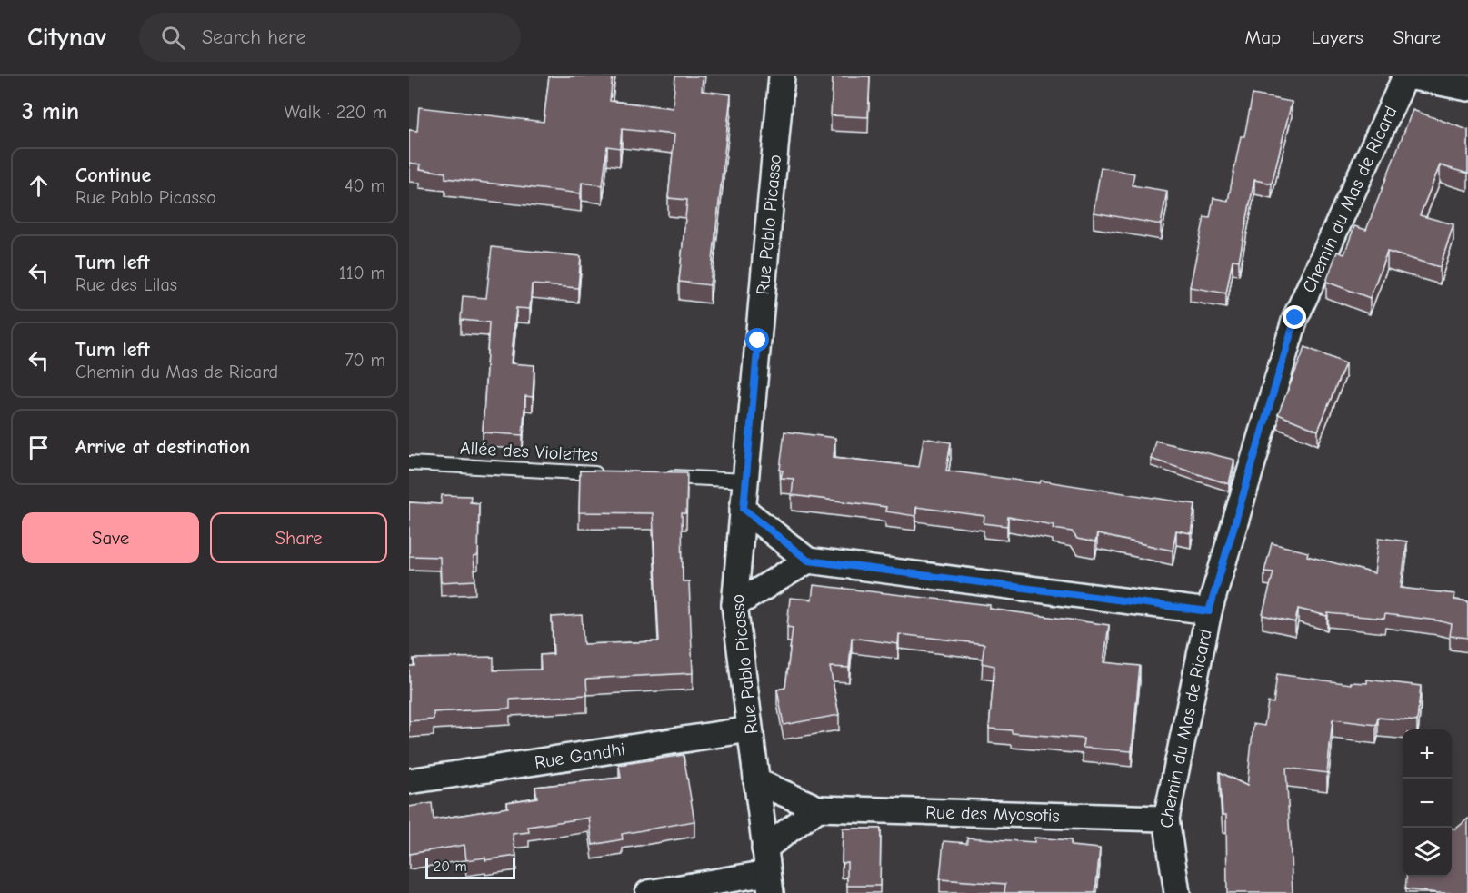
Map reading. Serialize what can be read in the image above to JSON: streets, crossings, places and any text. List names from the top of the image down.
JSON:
{
  "streets": {
    "street": [
      "Chemin du Mas de Ricard",
      "Rue Pablo Picasso",
      "Rue Gandhi",
      "Rue des Myosotis"
    ],
    "lane": ["Allée des Violettes"]
  },
  "crossings": [
    ["Chemin du Mas de Ricard", "Rue des Myosotis"],
    ["Rue Pablo Picasso", "Rue Gandhi"],
    ["Rue Pablo Picasso", "Rue des Myosotis"]
  ],
  "scale_bar": "20 m",
  "page": {
    "header": "Citynav",
    "search": "Search here",
    "nav": ["Map", "Layers", "Share"],
    "heading": ["3 min", "Walk · 220 m"],
    "list": [
      ["Continue", "Rue Pablo Picasso", "40 m"],
      ["Turn left", "Rue des Lilas", "110 m"],
      ["Turn left", "Chemin du Mas de Ricard", "70 m"],
      "Arrive at destination"
    ],
    "buttons": ["Save", "Share"],
    "map_buttons": ["+", "−"],
    "scale": "20 m"
  }
}
